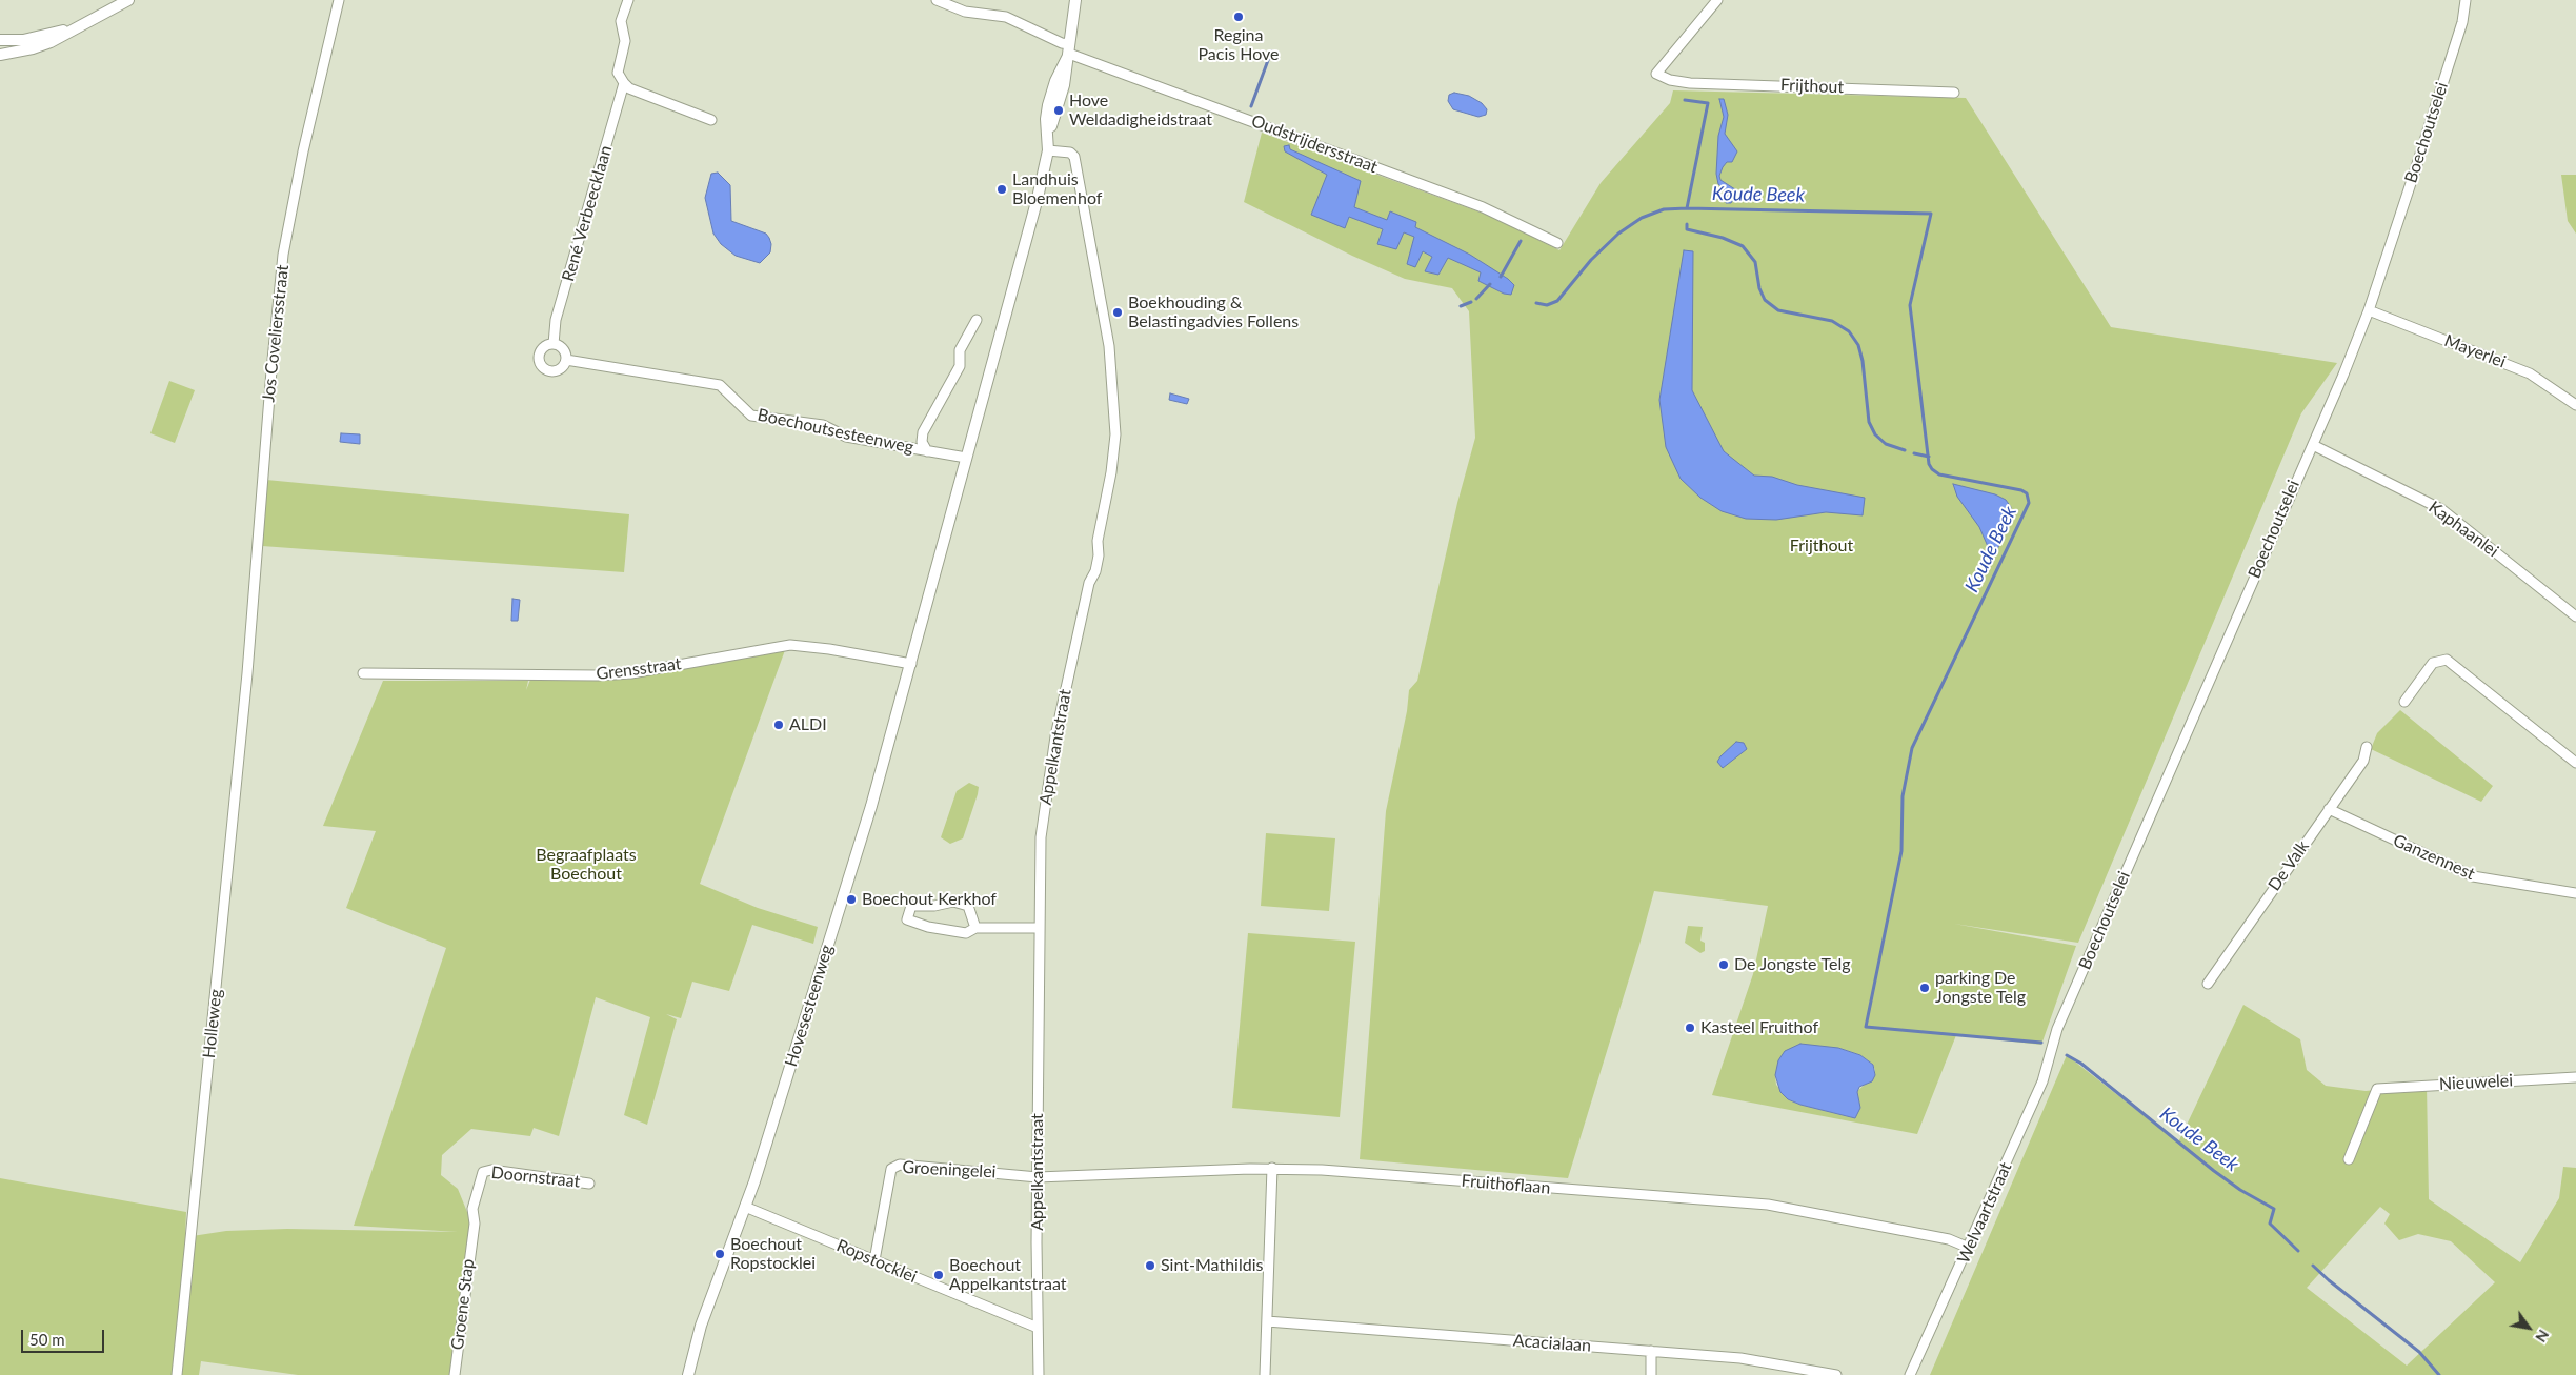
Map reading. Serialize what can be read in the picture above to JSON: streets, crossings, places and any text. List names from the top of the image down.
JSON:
{
  "streets": {
    "street": [
      "Frijthout",
      "Boechoutselei",
      "Oudstrijdersstraat",
      "René Verbeecklaan",
      "Jos Coveliersstraat",
      "Mayerlei",
      "Boechoutsesteenweg",
      "Kaphaanlei",
      "Grensstraat",
      "Appelkantstraat",
      "Ganzennest",
      "De Valk",
      "Hovesesteenweg",
      "Holleweg",
      "Nieuwelei",
      "Groeningelei",
      "Doornstraat",
      "Fruithoflaan",
      "Welvaartstraat",
      "Ropstocklei",
      "Groene Stap",
      "Acacialaan"
    ]
  },
  "crossings": [
    ["Boechoutselei", "Mayerlei"],
    ["Boechoutselei", "Kaphaanlei"],
    ["Boechoutselei", "Welvaartstraat"],
    ["René Verbeecklaan", "Boechoutsesteenweg"],
    ["Jos Coveliersstraat", "Holleweg"],
    ["Boechoutsesteenweg", "Hovesesteenweg"],
    ["Grensstraat", "Hovesesteenweg"],
    ["Appelkantstraat", "Groeningelei"],
    ["Appelkantstraat", "Fruithoflaan"],
    ["Appelkantstraat", "Ropstocklei"],
    ["Ganzennest", "De Valk"],
    ["Hovesesteenweg", "Ropstocklei"],
    ["Groeningelei", "Fruithoflaan"],
    ["Groeningelei", "Ropstocklei"],
    ["Doornstraat", "Groene Stap"],
    ["Fruithoflaan", "Welvaartstraat"]
  ],
  "water": ["Koude Beek"],
  "parks": ["Frijthout", "Begraafplaats Boechout"],
  "places": [
    "Regina Pacis Hove",
    "Hove Weldadigheidstraat",
    "Landhuis Bloemenhof",
    "Boekhouding & Belastingadvies Follens",
    "ALDI",
    "Boechout Kerkhof",
    "De Jongste Telg",
    "parking De Jongste Telg",
    "Kasteel Fruithof",
    "Boechout Ropstocklei",
    "Sint-Mathildis",
    "Boechout Appelkantstraat"
  ],
  "scale_bar": "50 m",
  "north": "bottom right"
}
